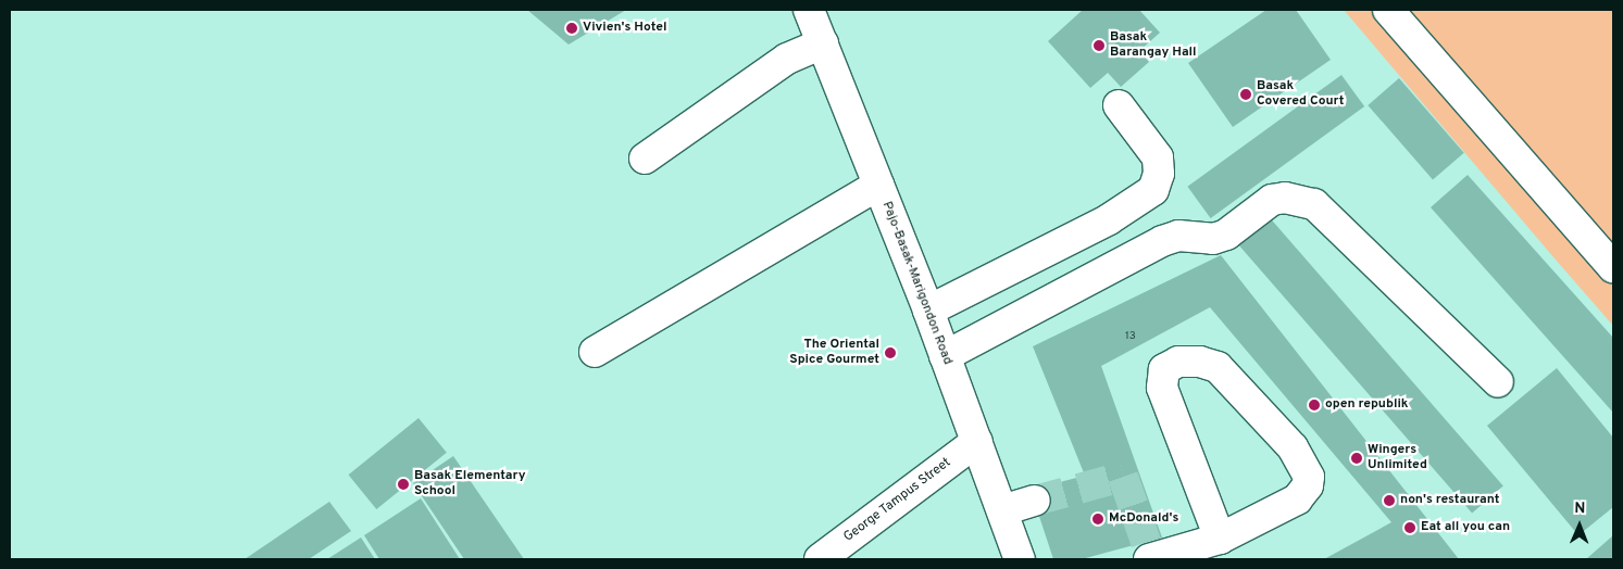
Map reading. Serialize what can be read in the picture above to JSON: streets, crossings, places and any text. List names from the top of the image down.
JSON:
{
  "streets": {
    "main road": ["Pajo-Basak-Marigondon Road", "George Tampus Street"]
  },
  "crossings": [
    ["Pajo-Basak-Marigondon Road", "George Tampus Street"]
  ],
  "places": [
    "Vivien's Hotel",
    "Basak Barangay Hall",
    "Basak Covered Court",
    "The Oriental Spice Gourmet",
    "open republik",
    "Wingers Unlimited",
    "Basak Elementary School",
    "non's restaurant",
    "McDonald's",
    "Eat all you can"
  ],
  "house_numbers": ["13"],
  "north": "top"
}
